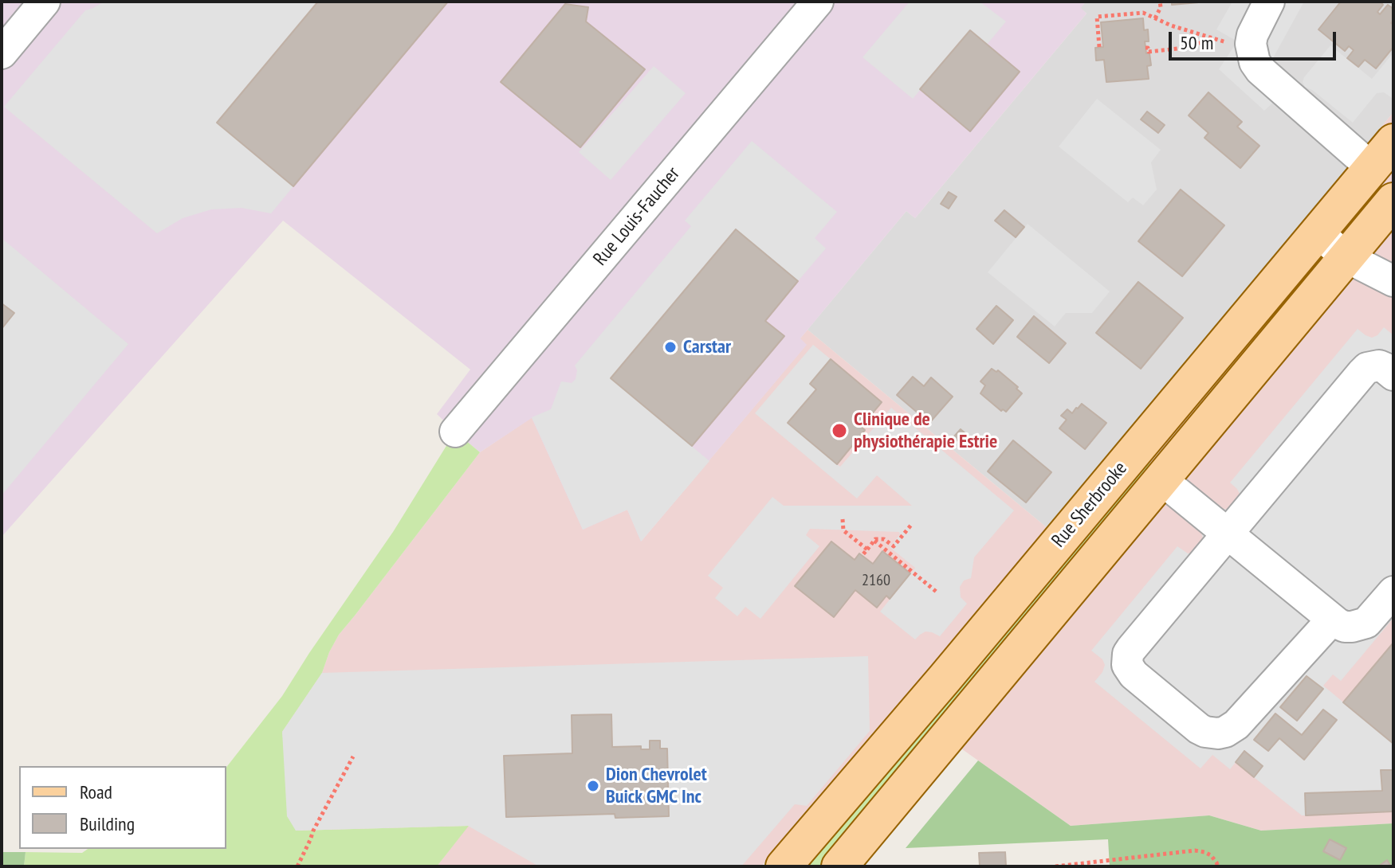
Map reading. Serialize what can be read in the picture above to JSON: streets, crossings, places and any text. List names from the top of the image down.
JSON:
{
  "streets": {
    "main road": ["Rue Sherbrooke"],
    "street": ["Rue Louis-Faucher"]
  },
  "places": ["Carstar", "Clinique de physiothérapie Estrie", "Dion Chevrolet Buick GMC Inc"],
  "house_numbers": ["2160"],
  "legend": ["Road", "Building"],
  "scale_bar": "50 m"
}
